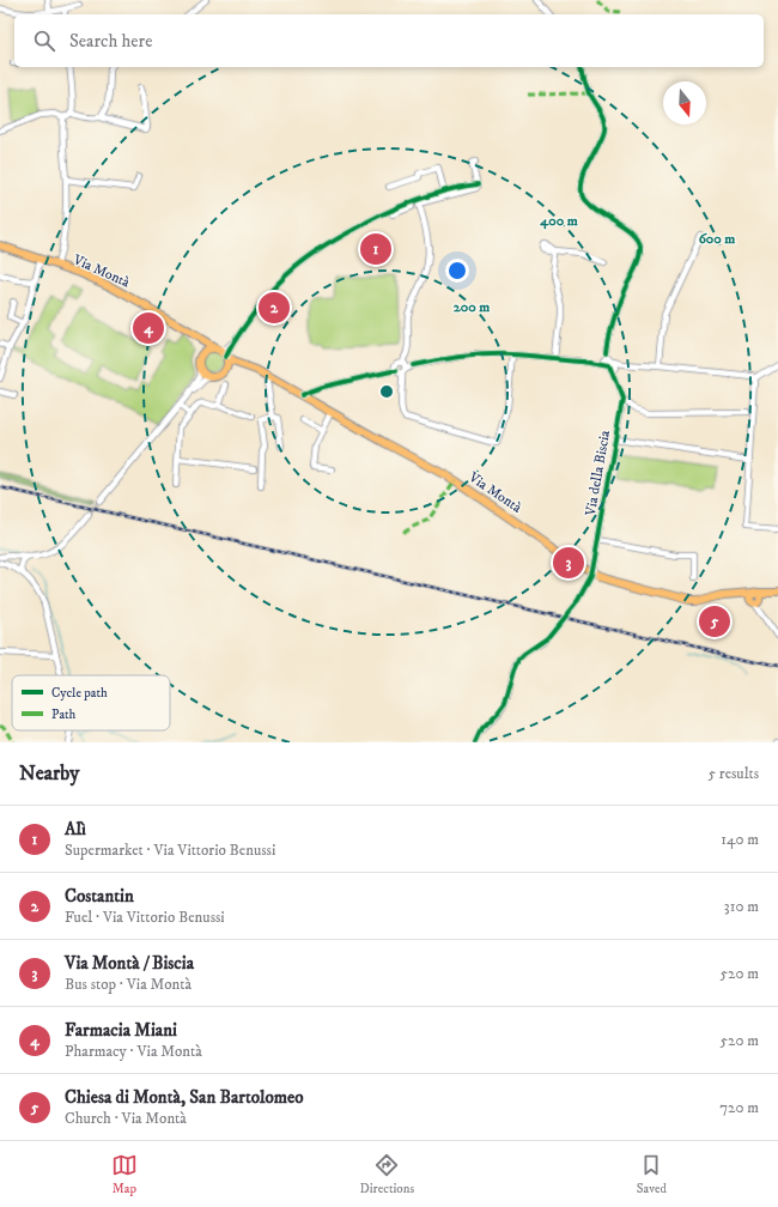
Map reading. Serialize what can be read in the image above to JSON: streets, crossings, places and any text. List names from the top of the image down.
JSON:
{
  "streets": {
    "main road": ["Via Montà"],
    "street": ["Via della Biscia"]
  },
  "crossings": [
    ["Via Montà", "Via della Biscia"]
  ],
  "legend": ["Cycle path", "Path"],
  "north": "bottom",
  "page": {
    "search": "Search here",
    "pins": [
      "1",
      "2",
      "4",
      "3",
      "5"
    ],
    "heading": ["Nearby", "5 results"],
    "list": [
      {
        "mark": "1",
        "name": "Alì",
        "note": "Supermarket · Via Vittorio Benussi",
        "value": "140 m"
      },
      {
        "mark": "2",
        "name": "Costantin",
        "note": "Fuel · Via Vittorio Benussi",
        "value": "310 m"
      },
      {
        "mark": "3",
        "name": "Via Montà / Biscia",
        "note": "Bus stop · Via Montà",
        "value": "520 m"
      },
      {
        "mark": "4",
        "name": "Farmacia Miani",
        "note": "Pharmacy · Via Montà",
        "value": "520 m"
      },
      {
        "mark": "5",
        "name": "Chiesa di Montà, San Bartolomeo",
        "note": "Church · Via Montà",
        "value": "720 m"
      }
    ],
    "nav": ["Map", "Directions", "Saved"]
  },
  "rings": ["400 m", "600 m", "200 m"]
}
